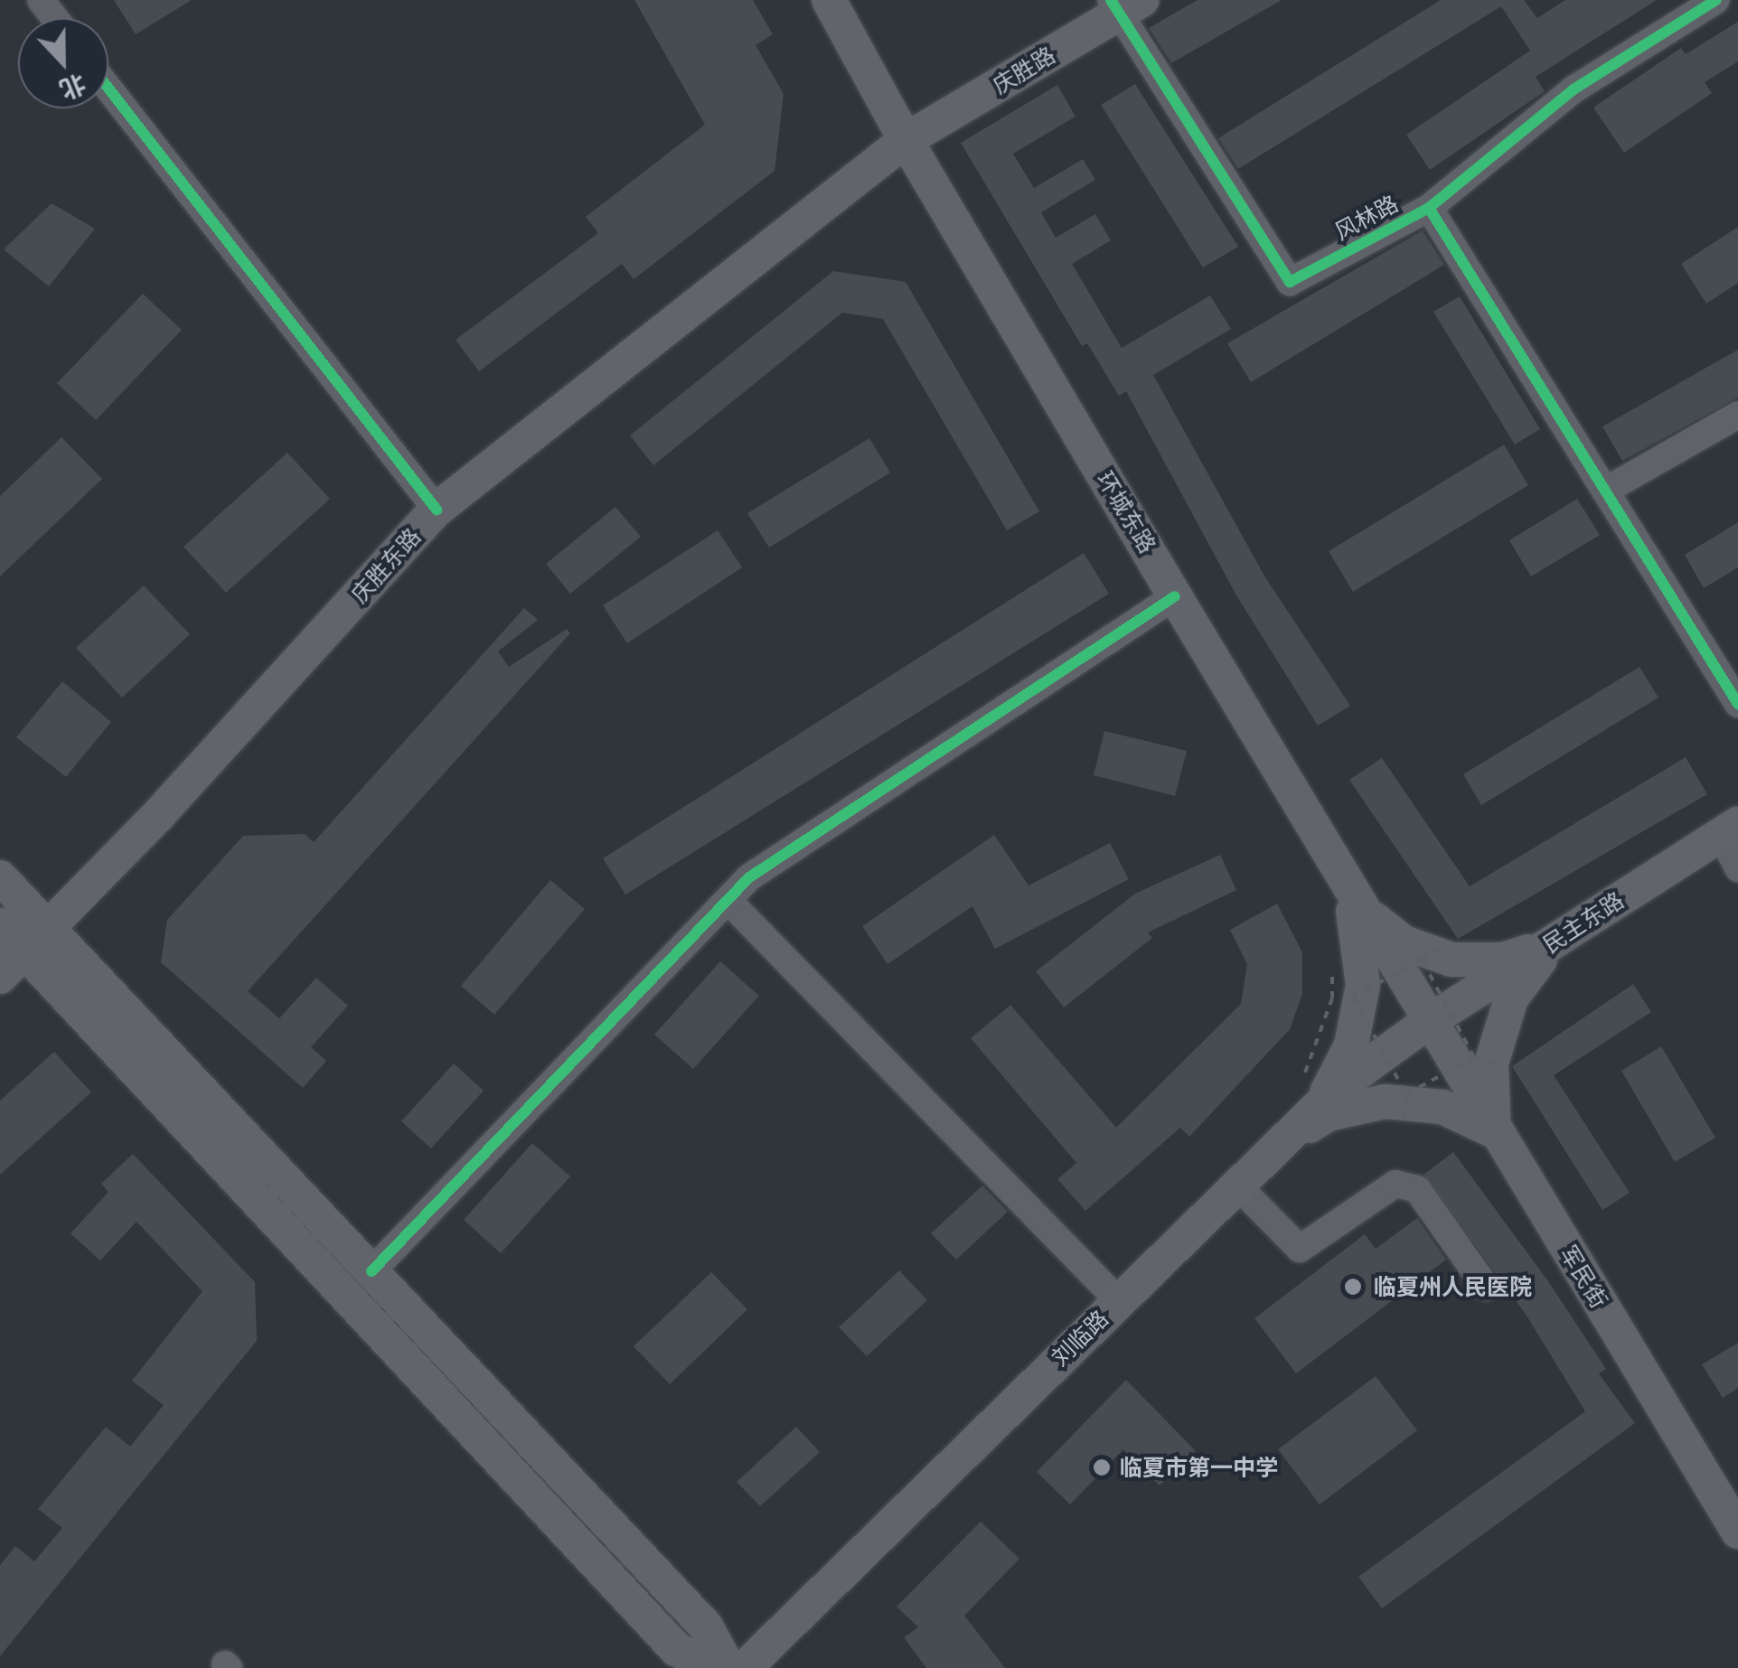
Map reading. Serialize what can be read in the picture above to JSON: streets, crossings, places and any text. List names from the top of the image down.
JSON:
{
  "streets": {
    "main road": [
      "庆胜路",
      "环城东路",
      "庆胜东路",
      "民主东路",
      "军民街",
      "刘临路"
    ],
    "street": ["风林路"]
  },
  "crossings": [
    ["庆胜路", "风林路"],
    ["庆胜路", "环城东路"],
    ["庆胜路", "庆胜东路"],
    ["环城东路", "庆胜东路"],
    ["环城东路", "民主东路"],
    ["环城东路", "军民街"],
    ["环城东路", "刘临路"],
    ["民主东路", "军民街"],
    ["民主东路", "刘临路"],
    ["军民街", "刘临路"]
  ],
  "places": ["临夏州人民医院", "临夏市第一中学"],
  "north": "bottom"
}
